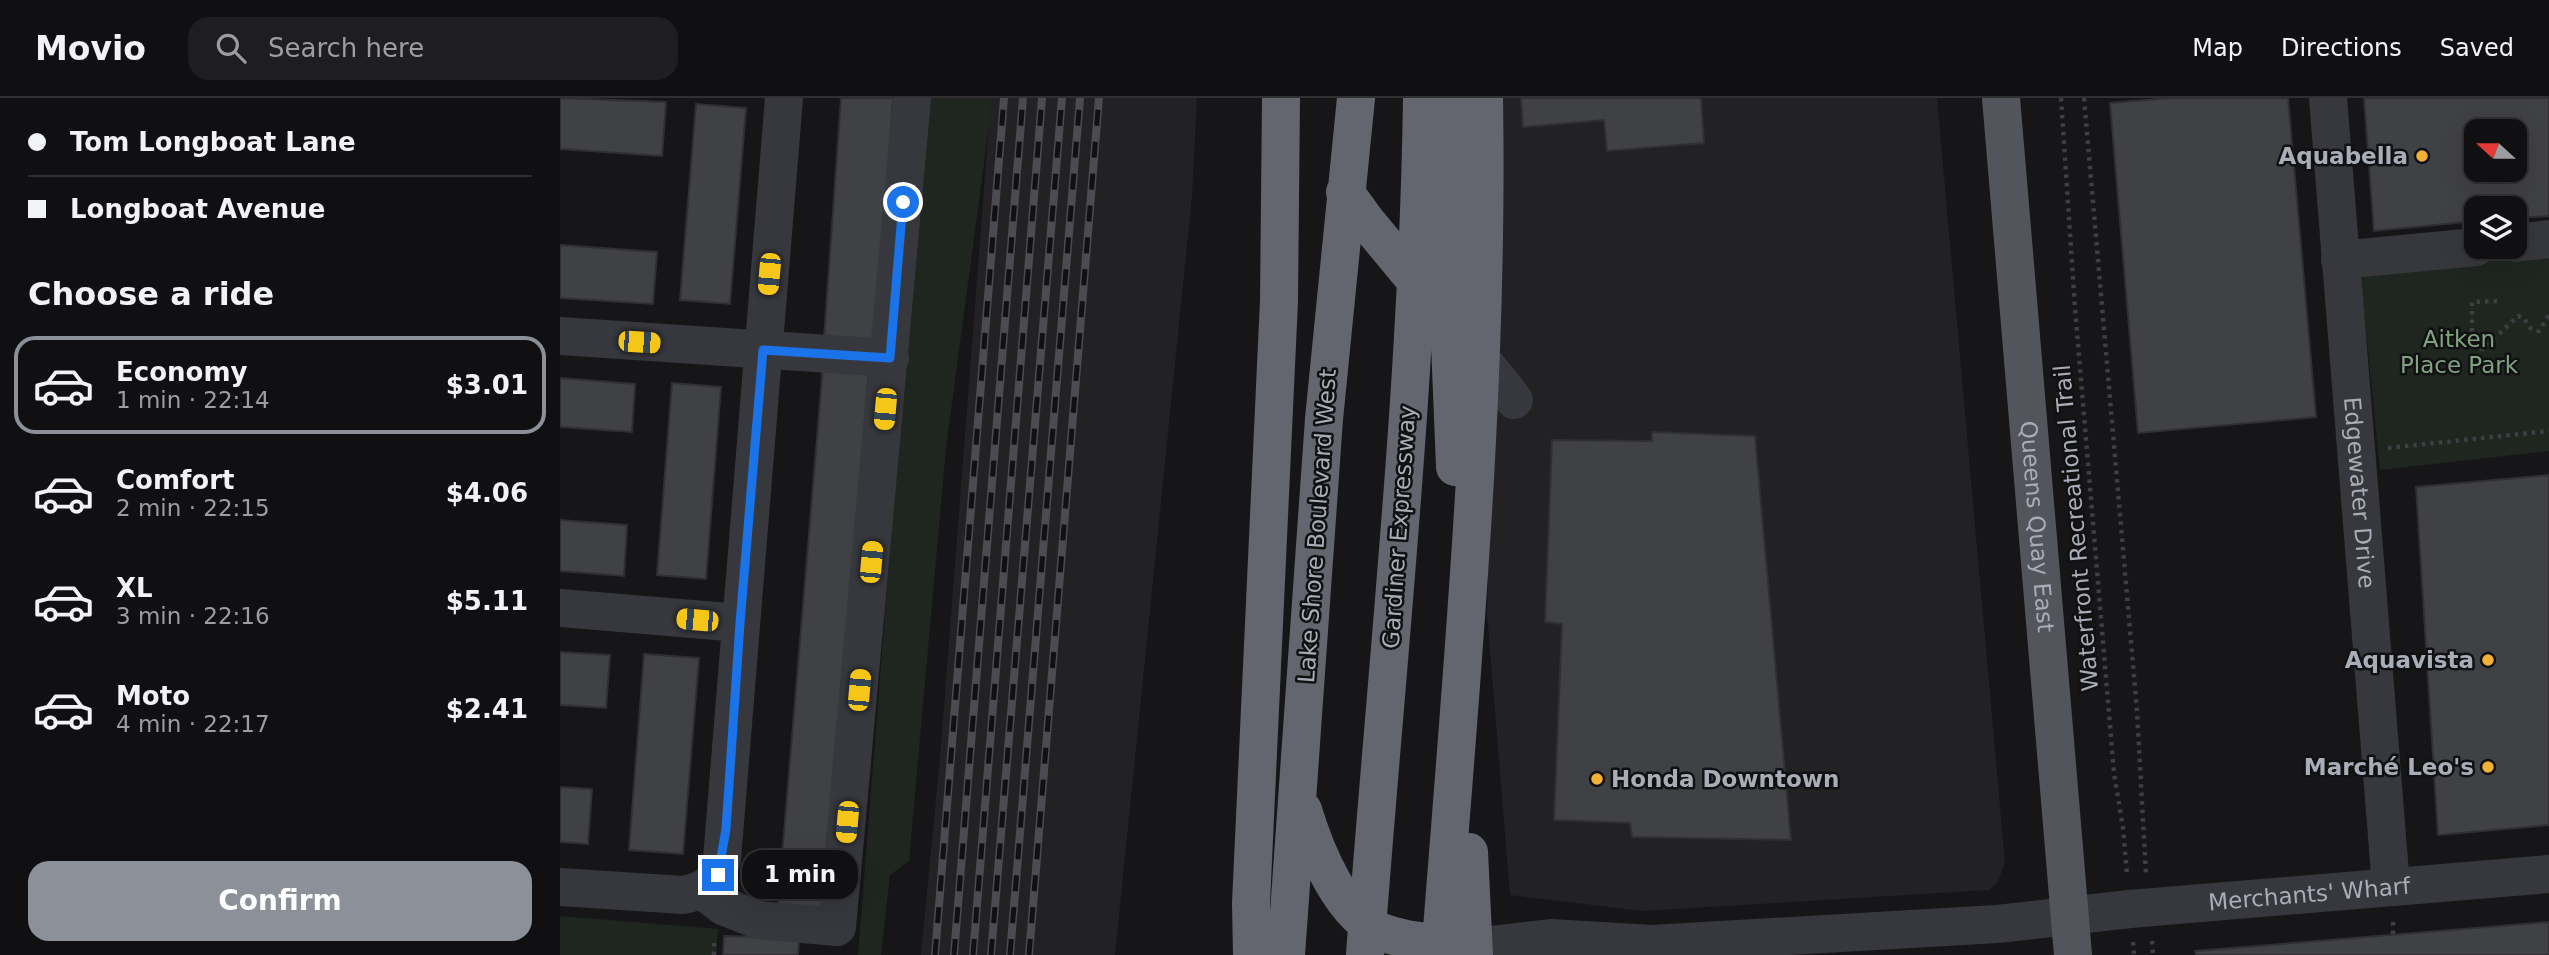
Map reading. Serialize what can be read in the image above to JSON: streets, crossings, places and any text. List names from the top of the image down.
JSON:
{
  "streets": {
    "highway": ["Lake Shore Boulevard West", "Gardiner Expressway"],
    "main road": ["Queens Quay East"],
    "street": ["Edgewater Drive", "Merchants' Wharf"],
    "path": ["Waterfront Recreational Trail"]
  },
  "crossings": [
    ["Edgewater Drive", "Merchants' Wharf"],
    ["Queens Quay East", "Merchants' Wharf"],
    ["Waterfront Recreational Trail", "Merchants' Wharf"]
  ],
  "parks": ["Aitken Place Park"],
  "places": [
    "Aquabella",
    "Aquavista",
    "Marché Leo's",
    "Honda Downtown"
  ],
  "north": "left",
  "page": {
    "header": "Movio",
    "search": "Search here",
    "nav": ["Map", "Directions", "Saved"],
    "banner": ["Tom Longboat Lane", "Longboat Avenue"],
    "heading": "Choose a ride",
    "list": [
      {
        "name": "Economy",
        "note": "1 min · 22:14",
        "value": "$3.01"
      },
      {
        "name": "Comfort",
        "note": "2 min · 22:15",
        "value": "$4.06"
      },
      {
        "name": "XL",
        "note": "3 min · 22:16",
        "value": "$5.11"
      },
      {
        "name": "Moto",
        "note": "4 min · 22:17",
        "value": "$2.41"
      }
    ],
    "buttons": "Confirm",
    "bubble": "1 min"
  }
}
